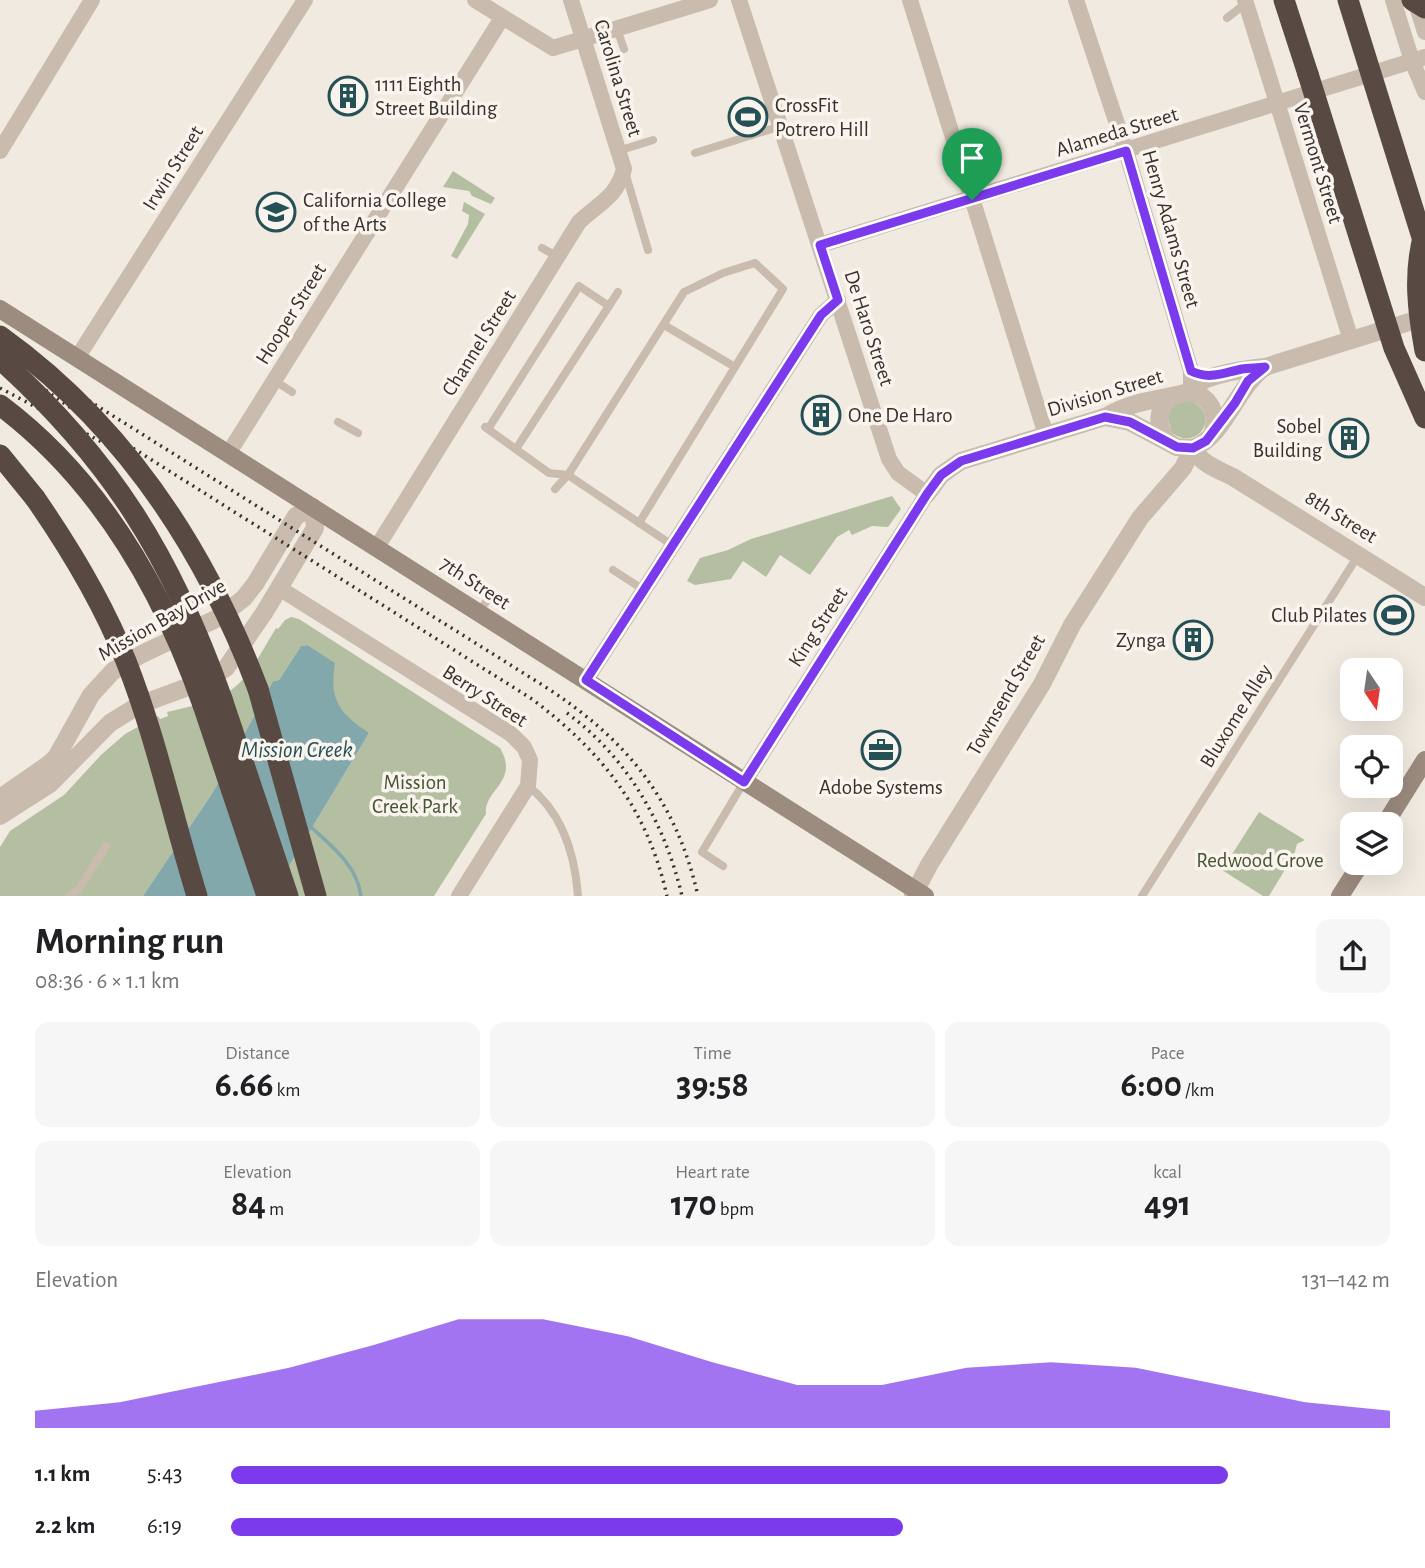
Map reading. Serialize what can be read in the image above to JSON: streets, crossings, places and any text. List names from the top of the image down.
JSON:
{
  "streets": {
    "main road": ["7th Street"],
    "street": [
      "Carolina Street",
      "Alameda Street",
      "Vermont Street",
      "Irwin Street",
      "Henry Adams Street",
      "Hooper Street",
      "De Haro Street",
      "Channel Street",
      "Division Street",
      "8th Street",
      "Mission Bay Drive",
      "King Street",
      "Townsend Street",
      "Berry Street"
    ],
    "lane": ["Bluxome Alley"]
  },
  "crossings": [
    ["Carolina Street", "Channel Street"],
    ["Alameda Street", "Vermont Street"],
    ["Alameda Street", "Henry Adams Street"],
    ["Alameda Street", "De Haro Street"],
    ["Vermont Street", "Division Street"],
    ["Irwin Street", "7th Street"],
    ["Henry Adams Street", "Division Street"],
    ["Henry Adams Street", "8th Street"],
    ["Henry Adams Street", "Townsend Street"],
    ["Hooper Street", "7th Street"],
    ["De Haro Street", "Division Street"],
    ["De Haro Street", "King Street"],
    ["Channel Street", "7th Street"],
    ["Division Street", "8th Street"],
    ["Division Street", "King Street"],
    ["Division Street", "Townsend Street"],
    ["8th Street", "Townsend Street"],
    ["8th Street", "Bluxome Alley"],
    ["7th Street", "Mission Bay Drive"],
    ["7th Street", "King Street"],
    ["7th Street", "Townsend Street"]
  ],
  "water": ["Mission Creek"],
  "parks": ["Mission Creek Park", "Redwood Grove"],
  "places": {
    "building": [
      "1111 Eighth Street Building",
      "One De Haro",
      "Sobel Building",
      "Zynga"
    ],
    "sports": ["CrossFit Potrero Hill", "Club Pilates"],
    "school or university": ["California College of the Arts"],
    "office": ["Adobe Systems"]
  },
  "north": "bottom",
  "page": {
    "heading": ["Morning run", "08:36 · 6 × 1.1 km"],
    "stats": [
      ["Distance", "6.66 km"],
      ["Time", "39:58"],
      ["Pace", "6:00 /km"],
      ["Elevation", "84 m"],
      ["Heart rate", "170 bpm"],
      ["kcal", "491"]
    ],
    "chart": ["Elevation", "131–142 m"],
    "list": [
      {
        "name": "1.1 km",
        "note": "5:43"
      },
      {
        "name": "2.2 km",
        "note": "6:19"
      }
    ]
  }
}
